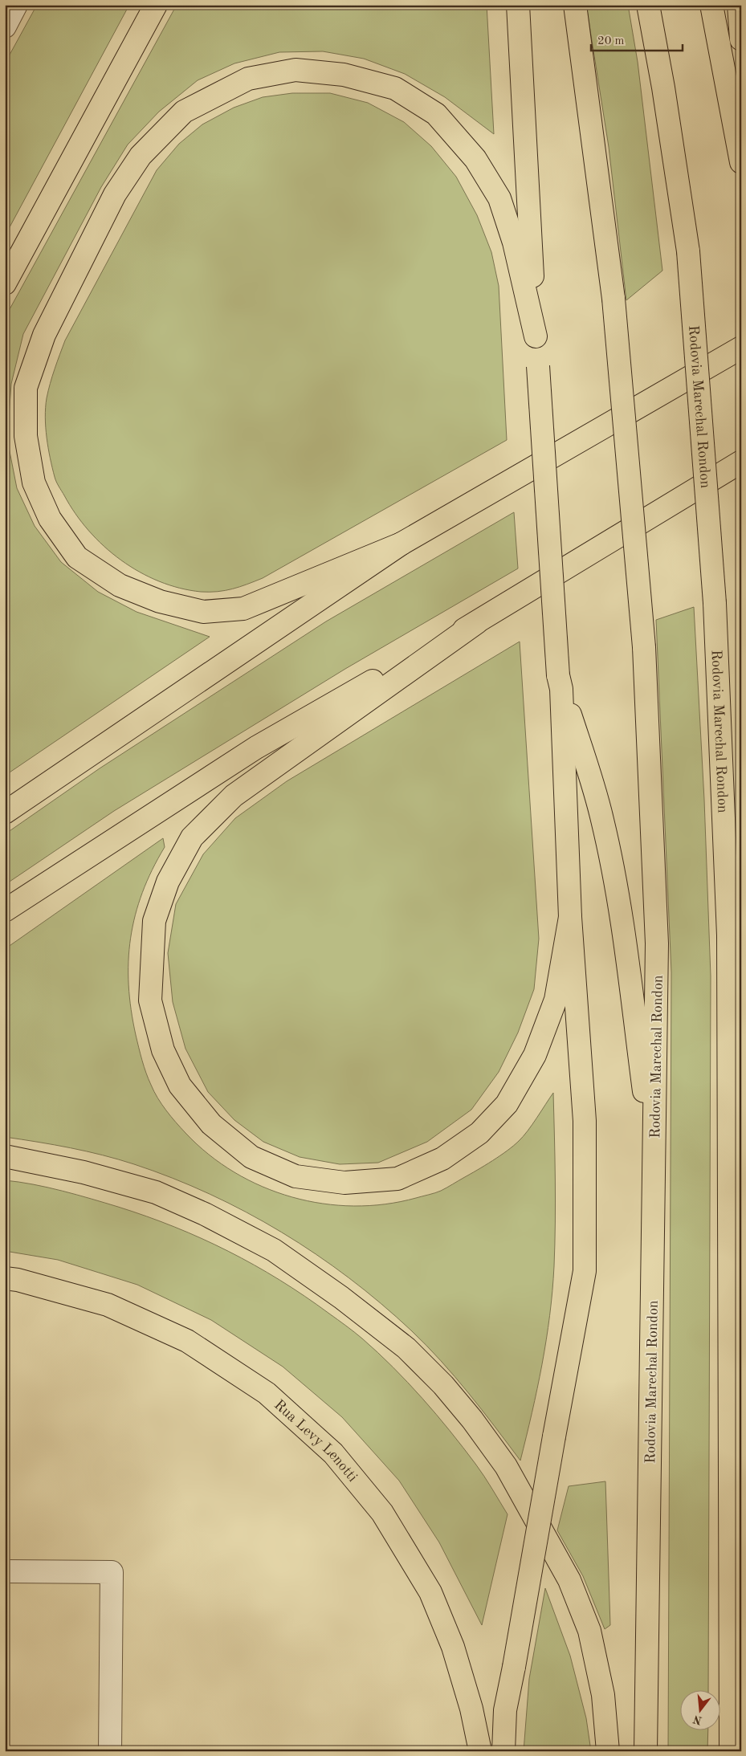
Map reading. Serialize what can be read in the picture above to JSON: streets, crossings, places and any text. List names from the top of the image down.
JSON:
{
  "streets": {
    "highway": ["Rodovia Marechal Rondon", "Rua Levy Lenotti"]
  },
  "scale_bar": "20 m",
  "north": "bottom"
}
